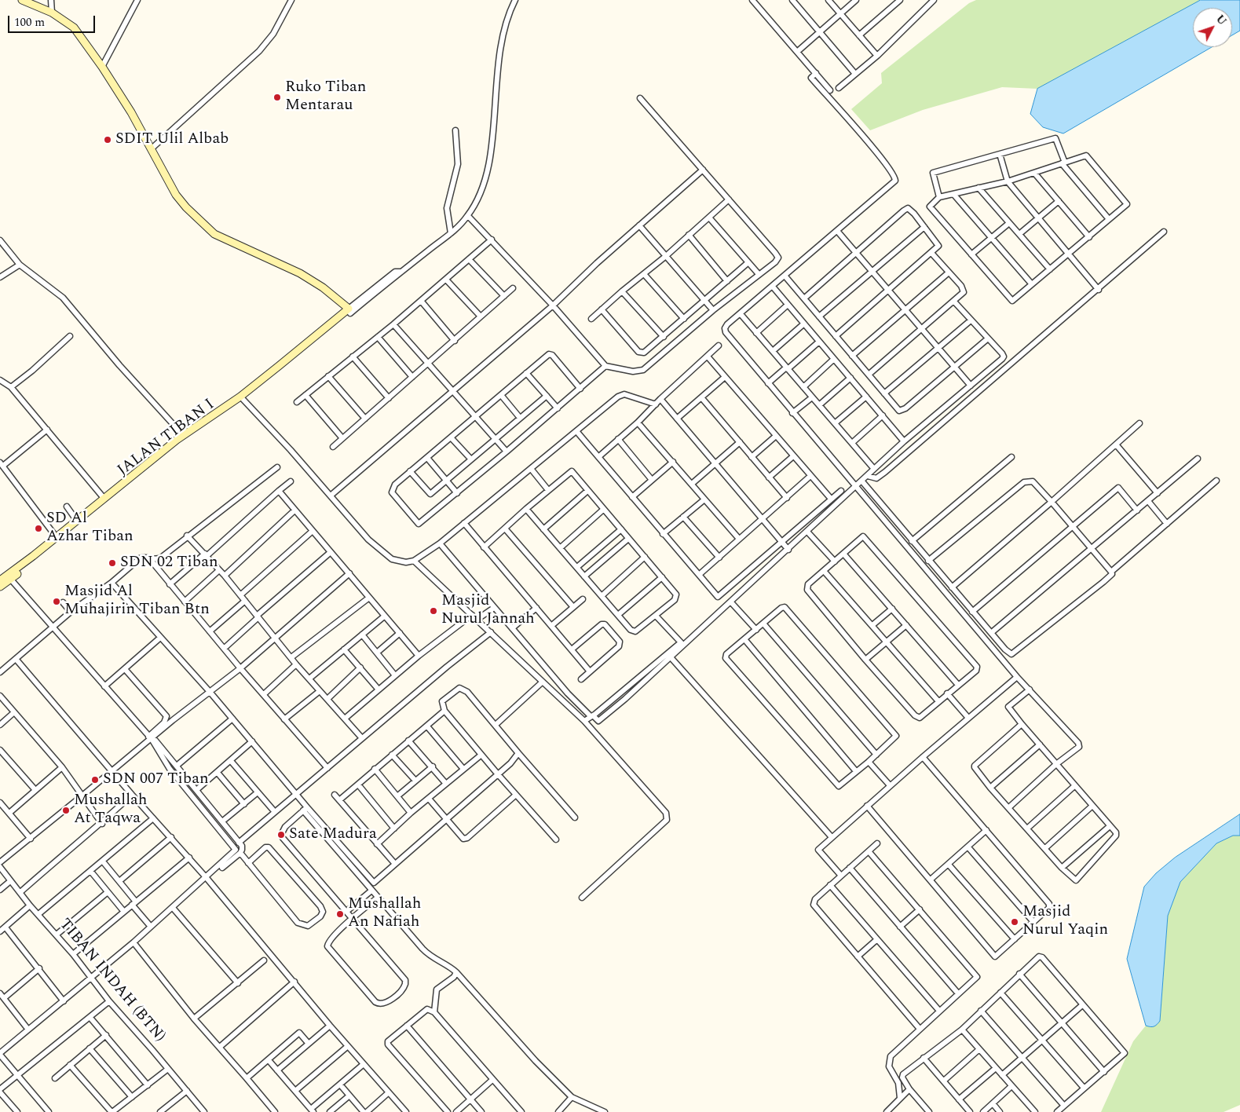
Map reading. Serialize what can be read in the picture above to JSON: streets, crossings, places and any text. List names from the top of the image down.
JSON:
{
  "streets": {
    "street": ["JALAN TIBAN I", "TIBAN INDAH (BTN)"]
  },
  "places": [
    "Ruko Tiban Mentarau",
    "SDIT Ulil Albab",
    "SD Al Azhar Tiban",
    "SDN 02 Tiban",
    "Masjid Al Muhajirin Tiban Btn",
    "Masjid Nurul Jannah",
    "SDN 007 Tiban",
    "Mushallah At Taqwa",
    "Sate Madura",
    "Mushallah An Nafiah",
    "Masjid Nurul Yaqin"
  ],
  "scale_bar": "100 m",
  "north": "top right"
}
